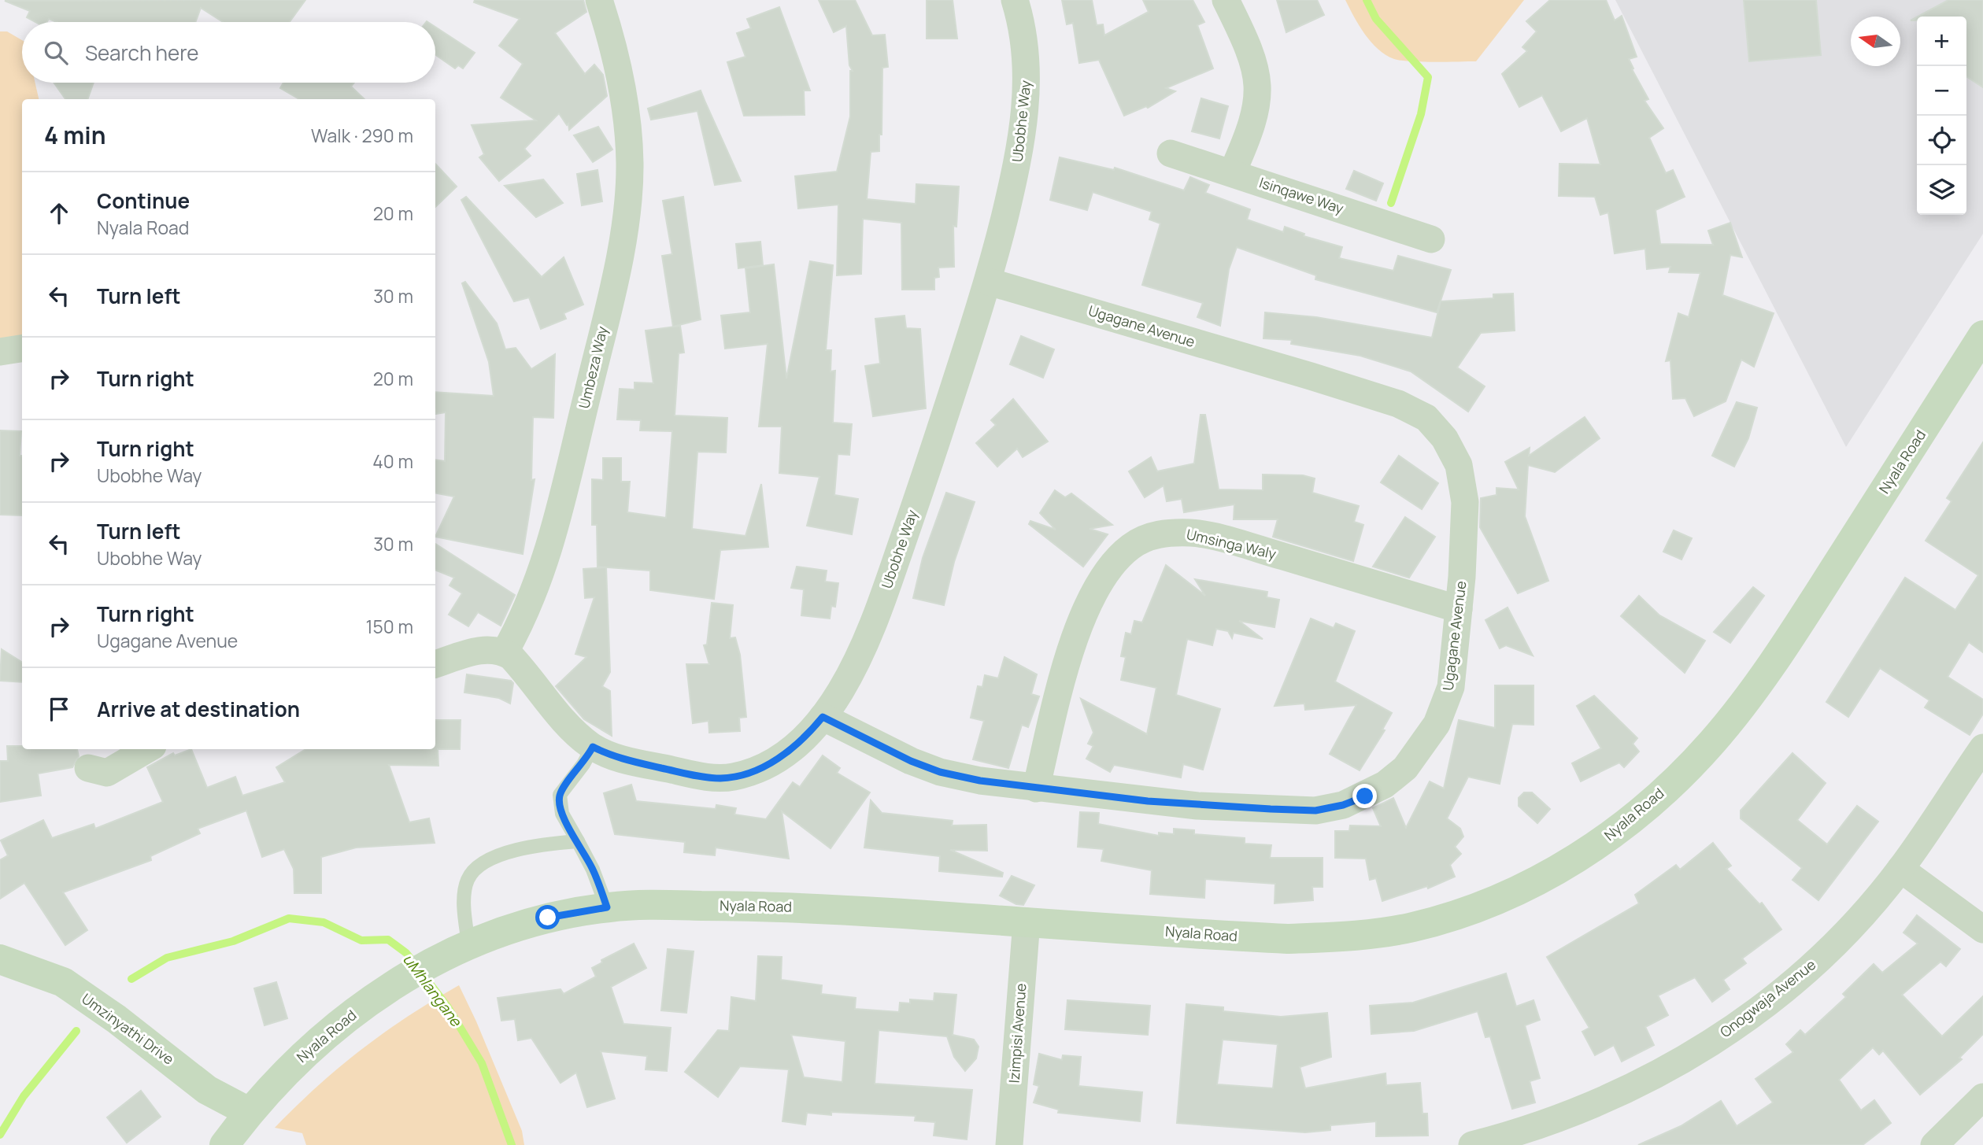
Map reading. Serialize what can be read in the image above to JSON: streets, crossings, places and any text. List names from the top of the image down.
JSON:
{
  "streets": {
    "street": [
      "Ubobhe Way",
      "Isinqawe Way",
      "Ugagane Avenue",
      "Umbeza Way",
      "Nyala Road",
      "Umsinga Waly",
      "Onogwaja Avenue",
      "Umzinyathi Drive",
      "Izimpisi Avenue"
    ]
  },
  "crossings": [
    ["Ubobhe Way", "Ugagane Avenue"],
    ["Ubobhe Way", "Umbeza Way"],
    ["Ugagane Avenue", "Umsinga Waly"],
    ["Nyala Road", "Umzinyathi Drive"],
    ["Nyala Road", "Izimpisi Avenue"]
  ],
  "water": ["uMhlangane"],
  "north": "left",
  "page": {
    "map_buttons": ["+", "−"],
    "search": "Search here",
    "heading": ["4 min", "Walk · 290 m"],
    "list": [
      ["Continue", "Nyala Road", "20 m"],
      ["Turn left", "30 m"],
      ["Turn right", "20 m"],
      ["Turn right", "Ubobhe Way", "40 m"],
      ["Turn left", "Ubobhe Way", "30 m"],
      ["Turn right", "Ugagane Avenue", "150 m"],
      "Arrive at destination"
    ]
  }
}
